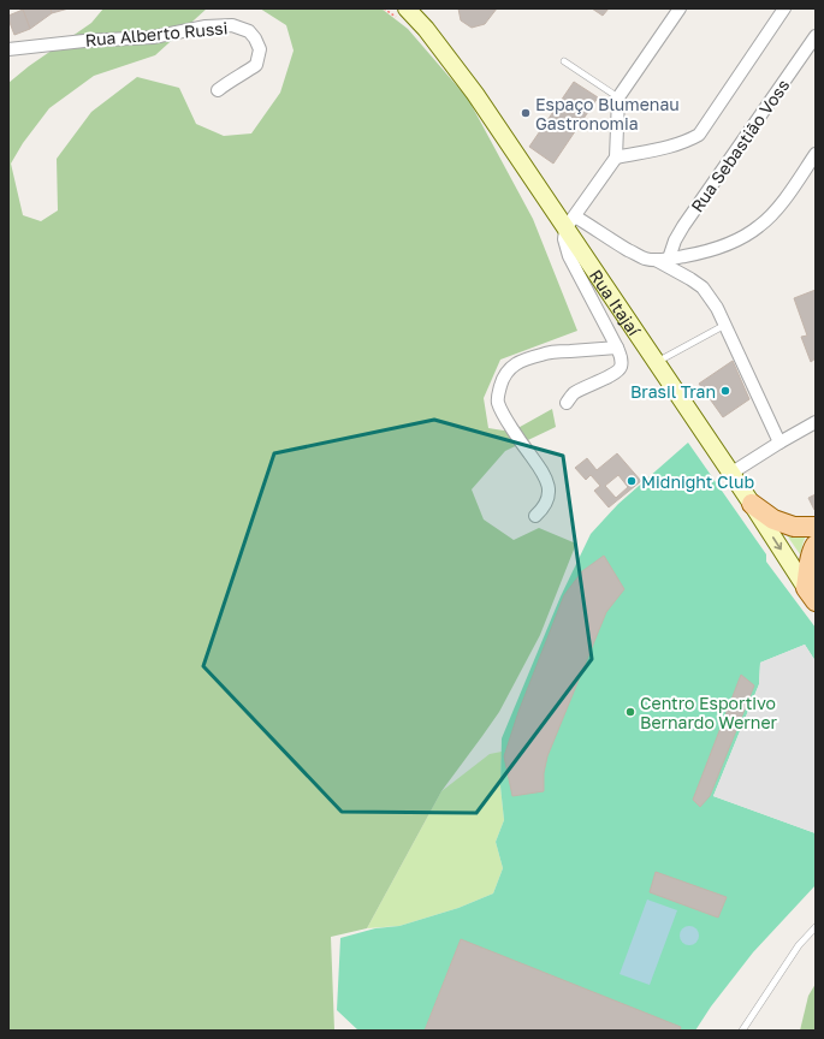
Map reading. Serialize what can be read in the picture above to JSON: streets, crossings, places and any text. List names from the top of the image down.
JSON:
{
  "streets": {
    "main road": ["Rua Itajaí"],
    "street": ["Rua Alberto Russi", "Rua Sebastião Voss"]
  },
  "places": [
    "Espaço Blumenau Gastronomia",
    "Brasil Tran",
    "Midnight Club",
    "Centro Esportivo Bernardo Werner"
  ]
}
